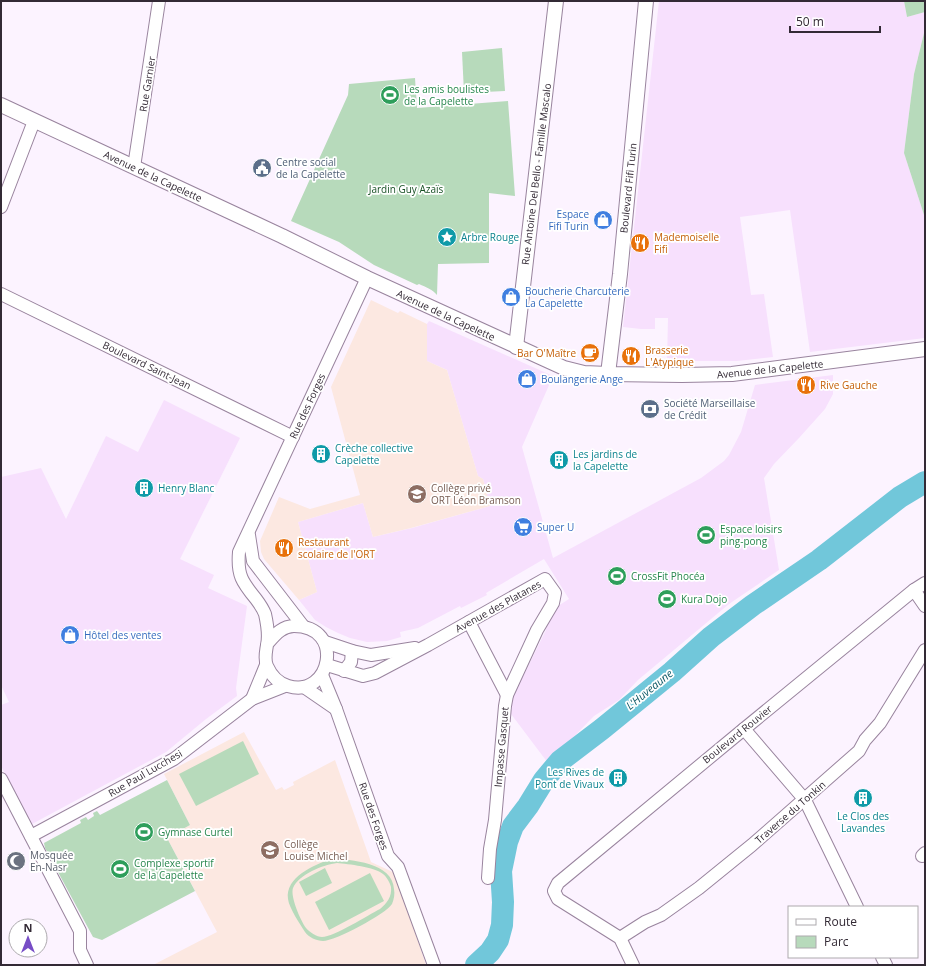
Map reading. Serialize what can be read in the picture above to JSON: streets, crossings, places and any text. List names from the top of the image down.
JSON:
{
  "streets": {
    "street": [
      "Rue Garnier",
      "Rue Antoine Del Bello - Famille Mascalo",
      "Avenue de la Capelette",
      "Boulevard Fifi Turin",
      "Boulevard Saint-Jean",
      "Rue des Forges",
      "Avenue des Platanes",
      "Boulevard Rouvier",
      "Impasse Gasquet",
      "Rue Paul Lucchesi",
      "Traverse du Tonkin"
    ]
  },
  "crossings": [
    ["Rue Garnier", "Avenue de la Capelette"],
    ["Rue Antoine Del Bello - Famille Mascalo", "Avenue de la Capelette"],
    ["Avenue de la Capelette", "Boulevard Fifi Turin"],
    ["Avenue de la Capelette", "Rue des Forges"],
    ["Boulevard Saint-Jean", "Rue des Forges"],
    ["Rue des Forges", "Avenue des Platanes"],
    ["Rue des Forges", "Rue Paul Lucchesi"],
    ["Avenue des Platanes", "Impasse Gasquet"],
    ["Avenue des Platanes", "Rue Paul Lucchesi"],
    ["Boulevard Rouvier", "Traverse du Tonkin"]
  ],
  "water": ["L'Huveaune"],
  "parks": ["Jardin Guy Azaïs"],
  "places": {
    "sports": [
      "Les amis boulistes de la Capelette",
      "Espace loisirs ping-pong",
      "CrossFit Phocéa",
      "Kura Dojo",
      "Gymnase Curtel",
      "Complexe sportif de la Capelette"
    ],
    "public building": ["Centre social de la Capelette"],
    "shop": [
      "Espace Fifi Turin",
      "Boucherie Charcuterie La Capelette",
      "Boulangerie Ange",
      "Hôtel des ventes"
    ],
    "place": ["Arbre Rouge"],
    "restaurant": [
      "Mademoiselle Fifi",
      "Brasserie L'Atypique",
      "Rive Gauche",
      "Restaurant scolaire de l'ORT"
    ],
    "cafe": ["Bar O'Maître"],
    "bank": ["Société Marseillaise de Crédit"],
    "building": [
      "Crèche collective Capelette",
      "Les jardins de la Capelette",
      "Henry Blanc",
      "Les Rives de Pont de Vivaux",
      "Le Clos des Lavandes"
    ],
    "school or university": ["Collège privé ORT Léon Bramson", "Collège Louise Michel"],
    "supermarket": ["Super U"],
    "mosque": ["Mosquée En-Nasr"]
  },
  "legend": ["Route", "Parc"],
  "scale_bar": "50 m",
  "north": "top"
}
